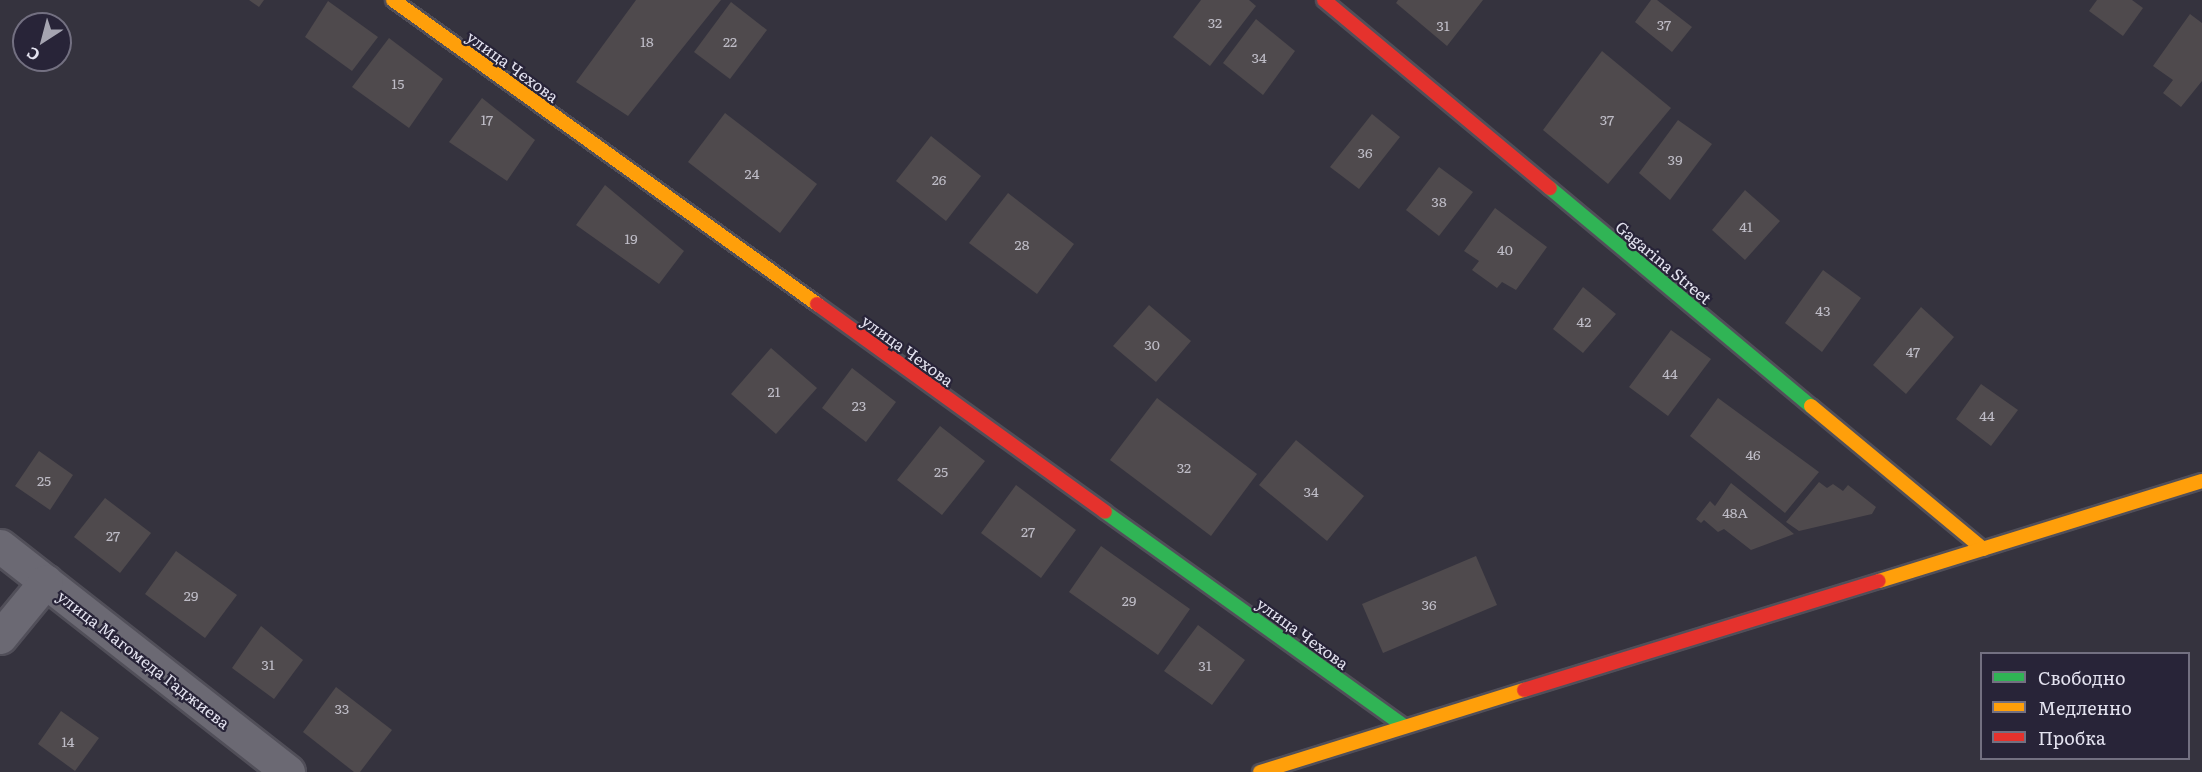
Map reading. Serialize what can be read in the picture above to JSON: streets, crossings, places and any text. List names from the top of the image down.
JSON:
{
  "streets": {
    "street": ["улица Чехова", "Gagarina Street", "улица Магомеда Гаджиева"]
  },
  "house_numbers": [
    "32",
    "37",
    "31",
    "18",
    "22",
    "34",
    "15",
    "17",
    "37",
    "36",
    "39",
    "24",
    "26",
    "38",
    "41",
    "19",
    "28",
    "40",
    "43",
    "42",
    "30",
    "47",
    "44",
    "21",
    "23",
    "44",
    "46",
    "32",
    "25",
    "25",
    "34",
    "48А",
    "27",
    "27",
    "29",
    "29",
    "36",
    "31",
    "31",
    "33",
    "14"
  ],
  "legend": ["Свободно", "Медленно", "Пробка"],
  "north": "bottom left"
}
